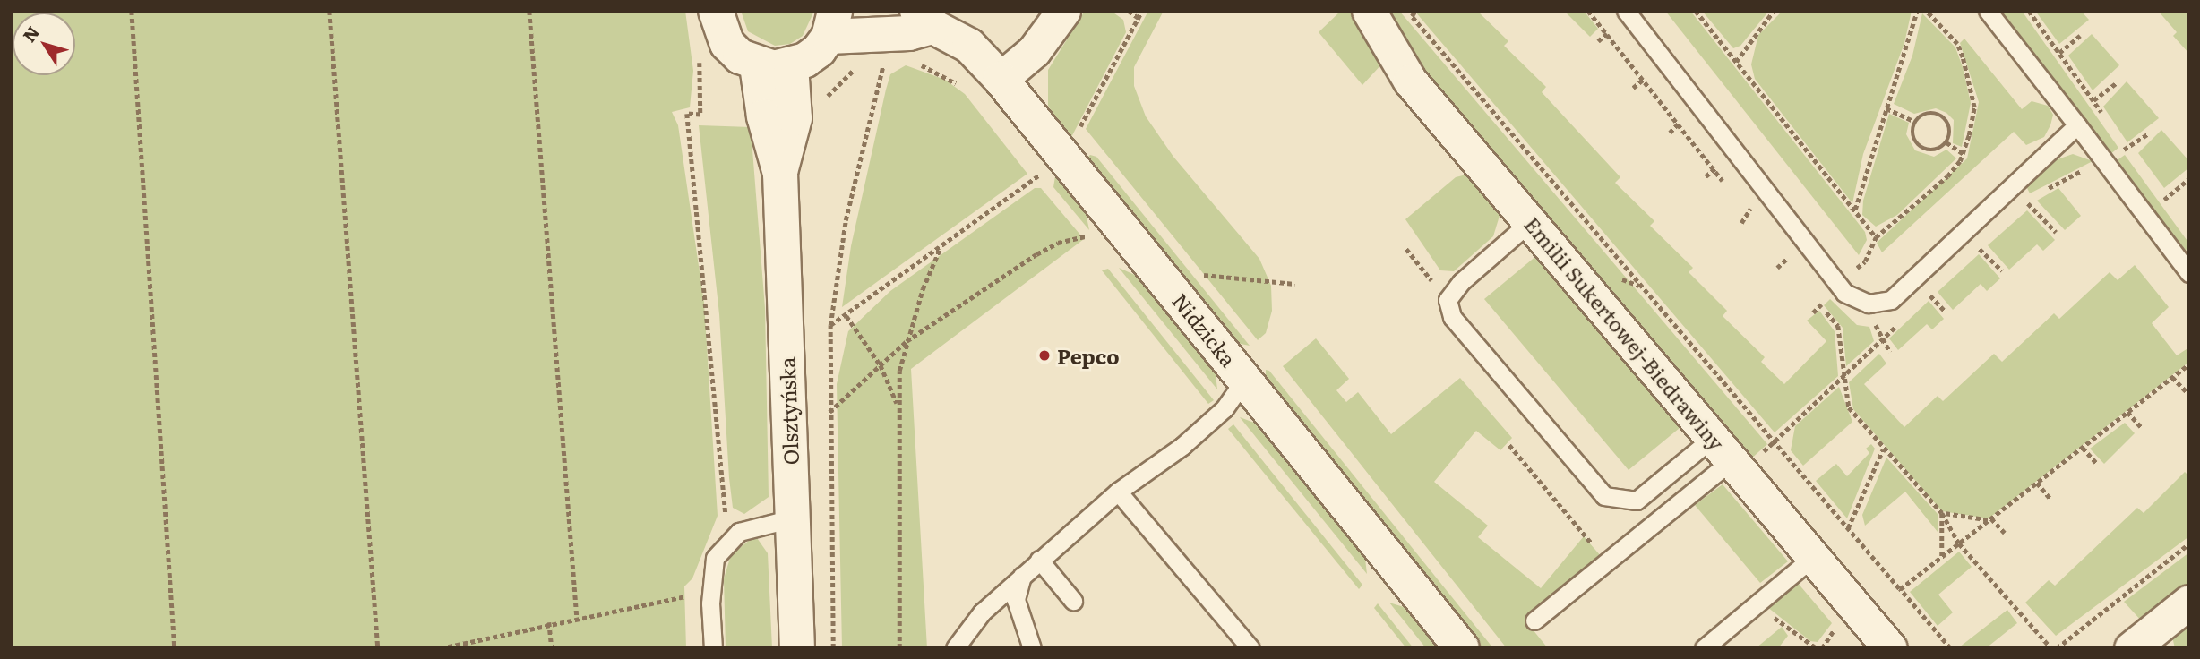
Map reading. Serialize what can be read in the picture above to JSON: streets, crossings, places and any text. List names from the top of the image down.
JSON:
{
  "streets": {
    "street": ["Nidzicka", "Emilii Sukertowej-Biedrawiny", "Olsztyńska"]
  },
  "places": ["Pepco"],
  "north": "top left"
}
